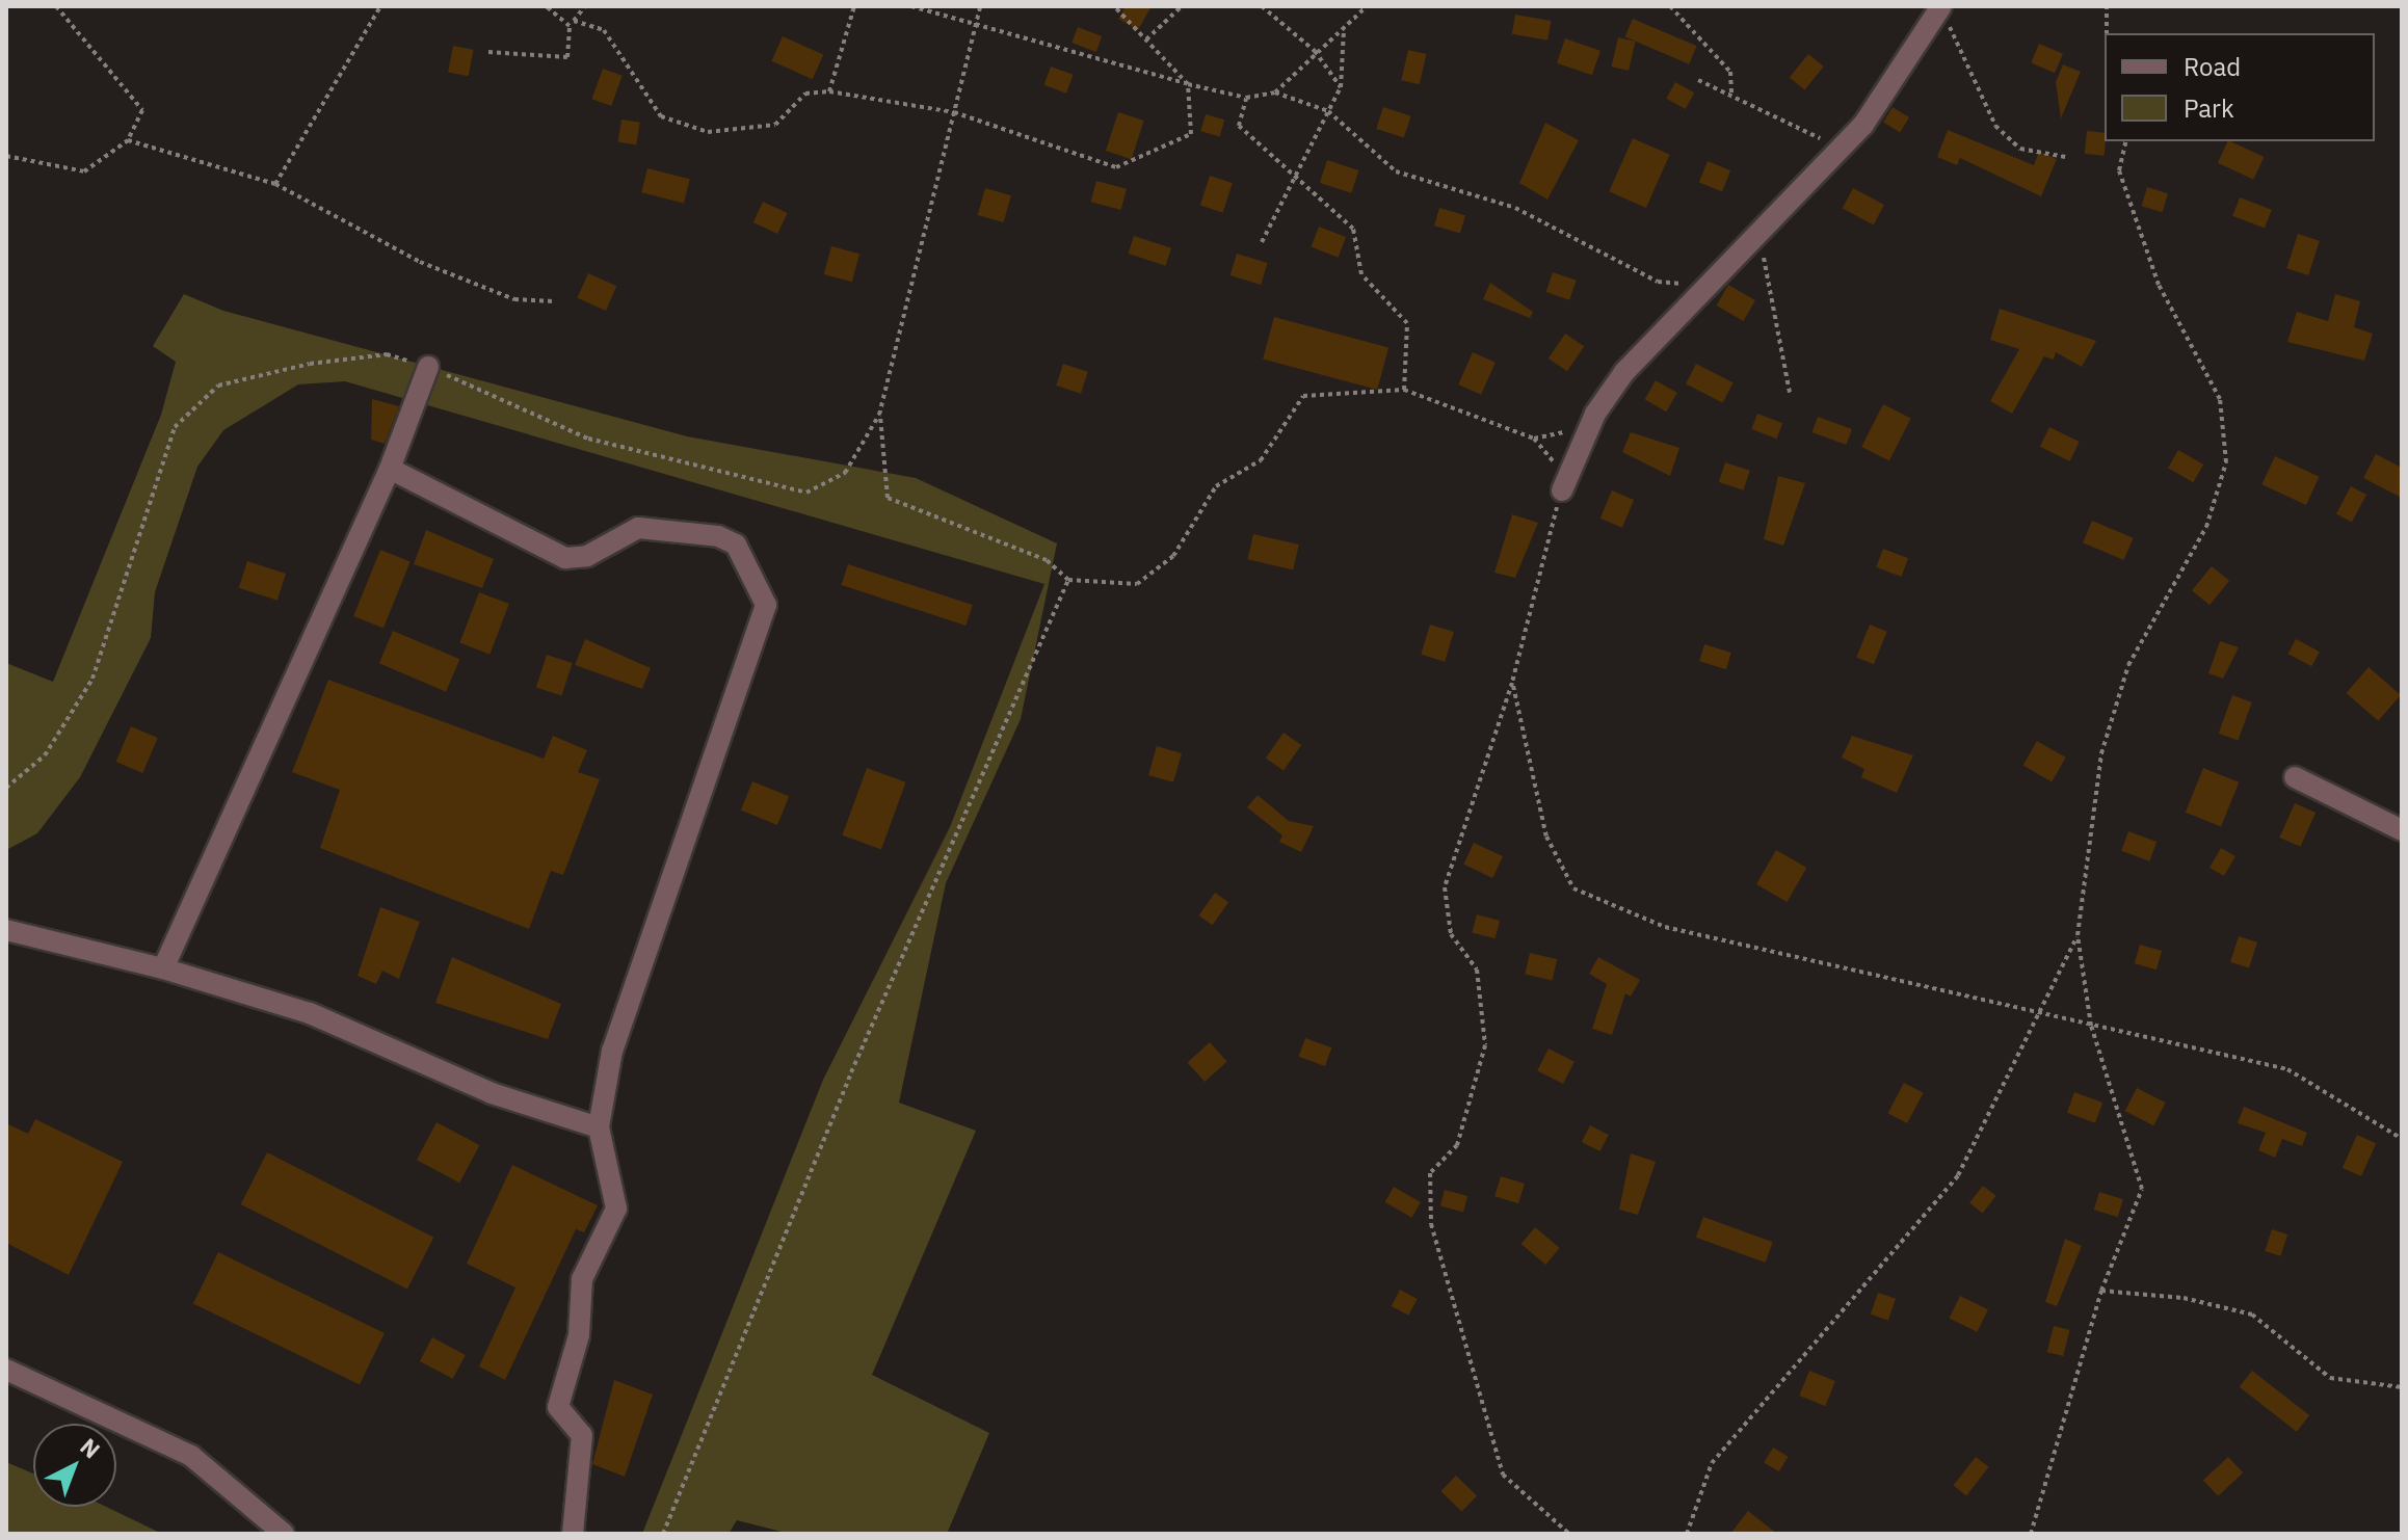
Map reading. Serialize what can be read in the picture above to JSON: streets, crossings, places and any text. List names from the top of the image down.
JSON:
{
  "legend": ["Road", "Park"],
  "north": "top right"
}
